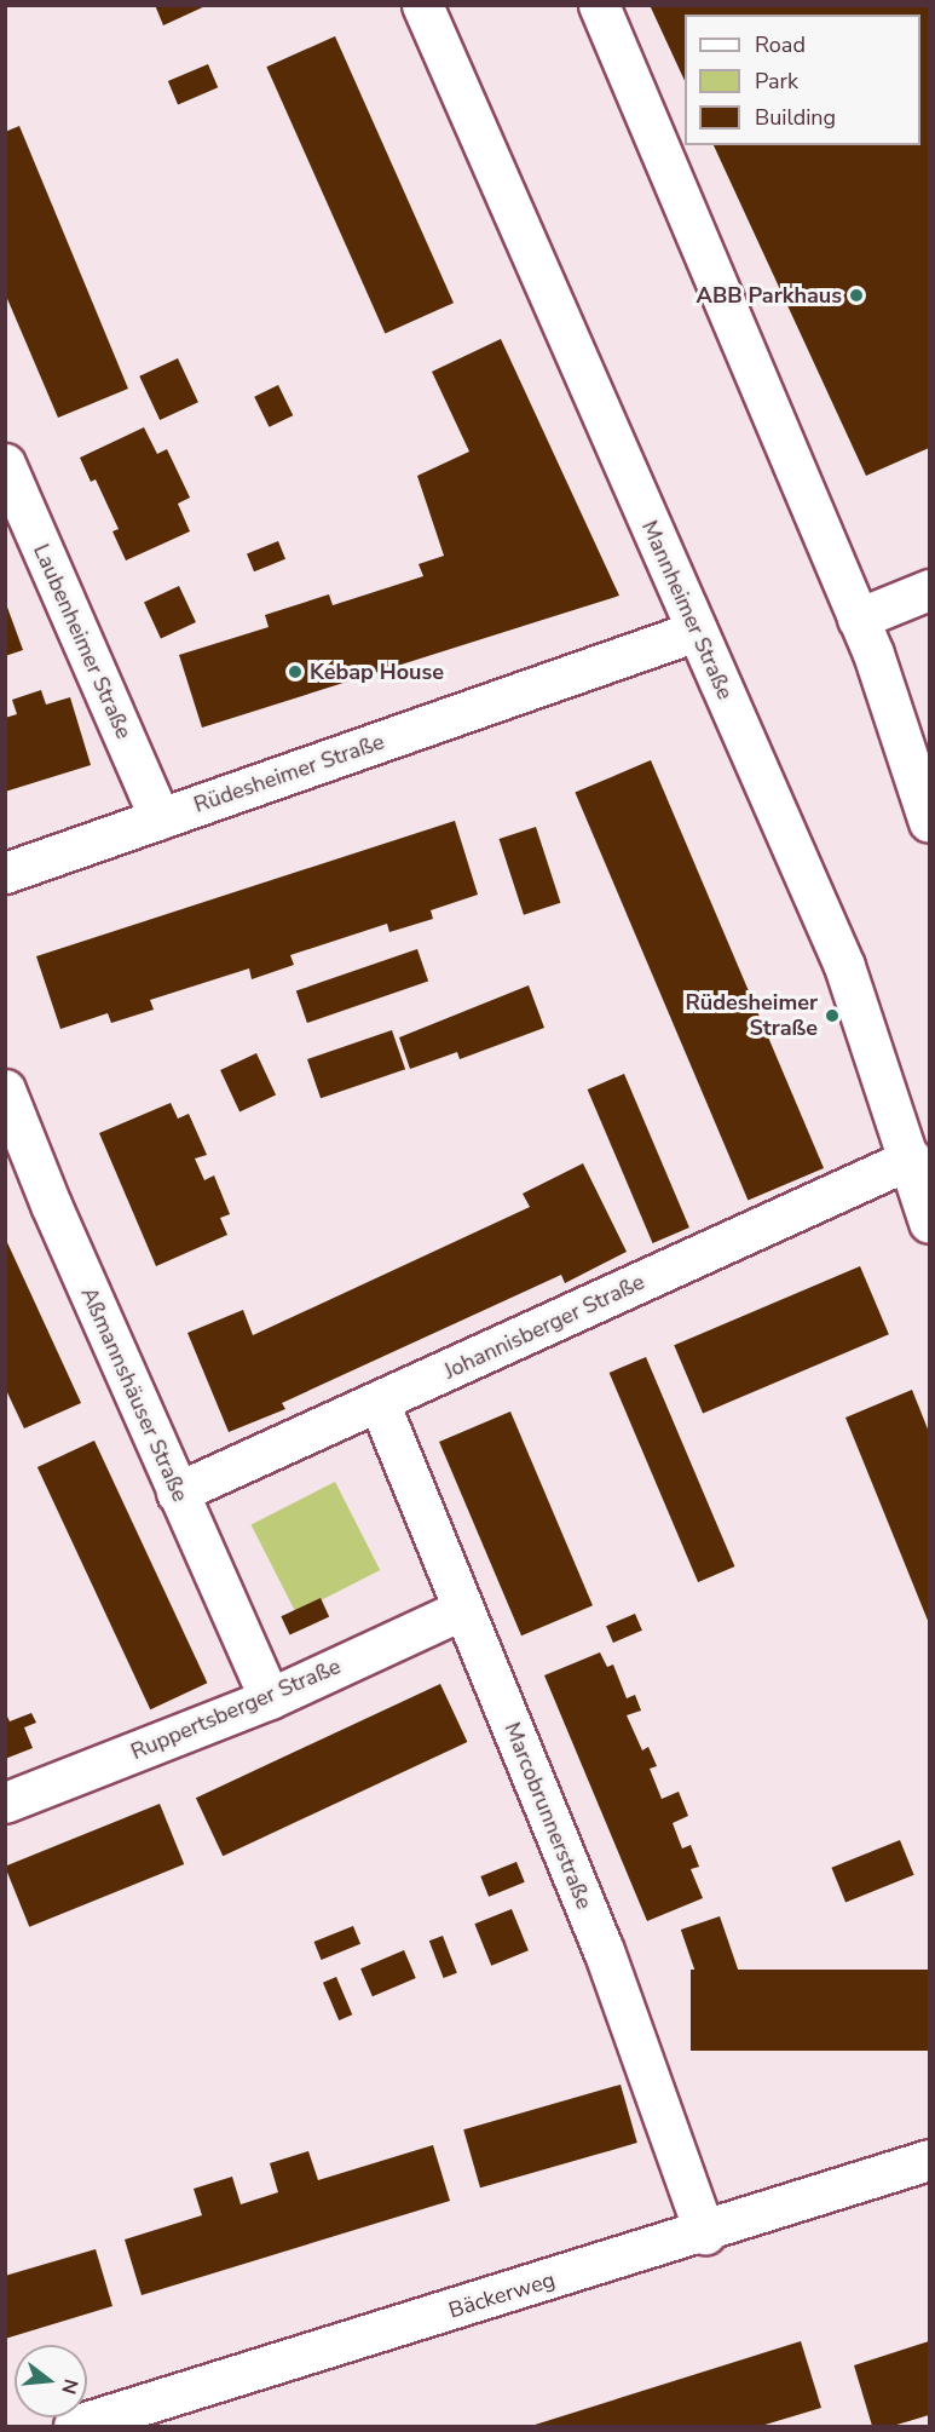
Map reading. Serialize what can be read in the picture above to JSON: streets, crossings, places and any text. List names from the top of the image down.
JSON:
{
  "streets": {
    "street": [
      "Mannheimer Straße",
      "Laubenheimer Straße",
      "Rüdesheimer Straße",
      "Johannisberger Straße",
      "Aßmannshäuser Straße",
      "Ruppertsberger Straße",
      "Marcobrunnerstraße",
      "Bäckerweg"
    ]
  },
  "crossings": [
    ["Mannheimer Straße", "Rüdesheimer Straße"],
    ["Mannheimer Straße", "Johannisberger Straße"],
    ["Laubenheimer Straße", "Rüdesheimer Straße"],
    ["Johannisberger Straße", "Aßmannshäuser Straße"],
    ["Johannisberger Straße", "Marcobrunnerstraße"],
    ["Aßmannshäuser Straße", "Ruppertsberger Straße"],
    ["Ruppertsberger Straße", "Marcobrunnerstraße"],
    ["Marcobrunnerstraße", "Bäckerweg"]
  ],
  "places": ["ABB Parkhaus", "Kebap House", "Rüdesheimer Straße"],
  "legend": ["Road", "Park", "Building"],
  "north": "right"
}
